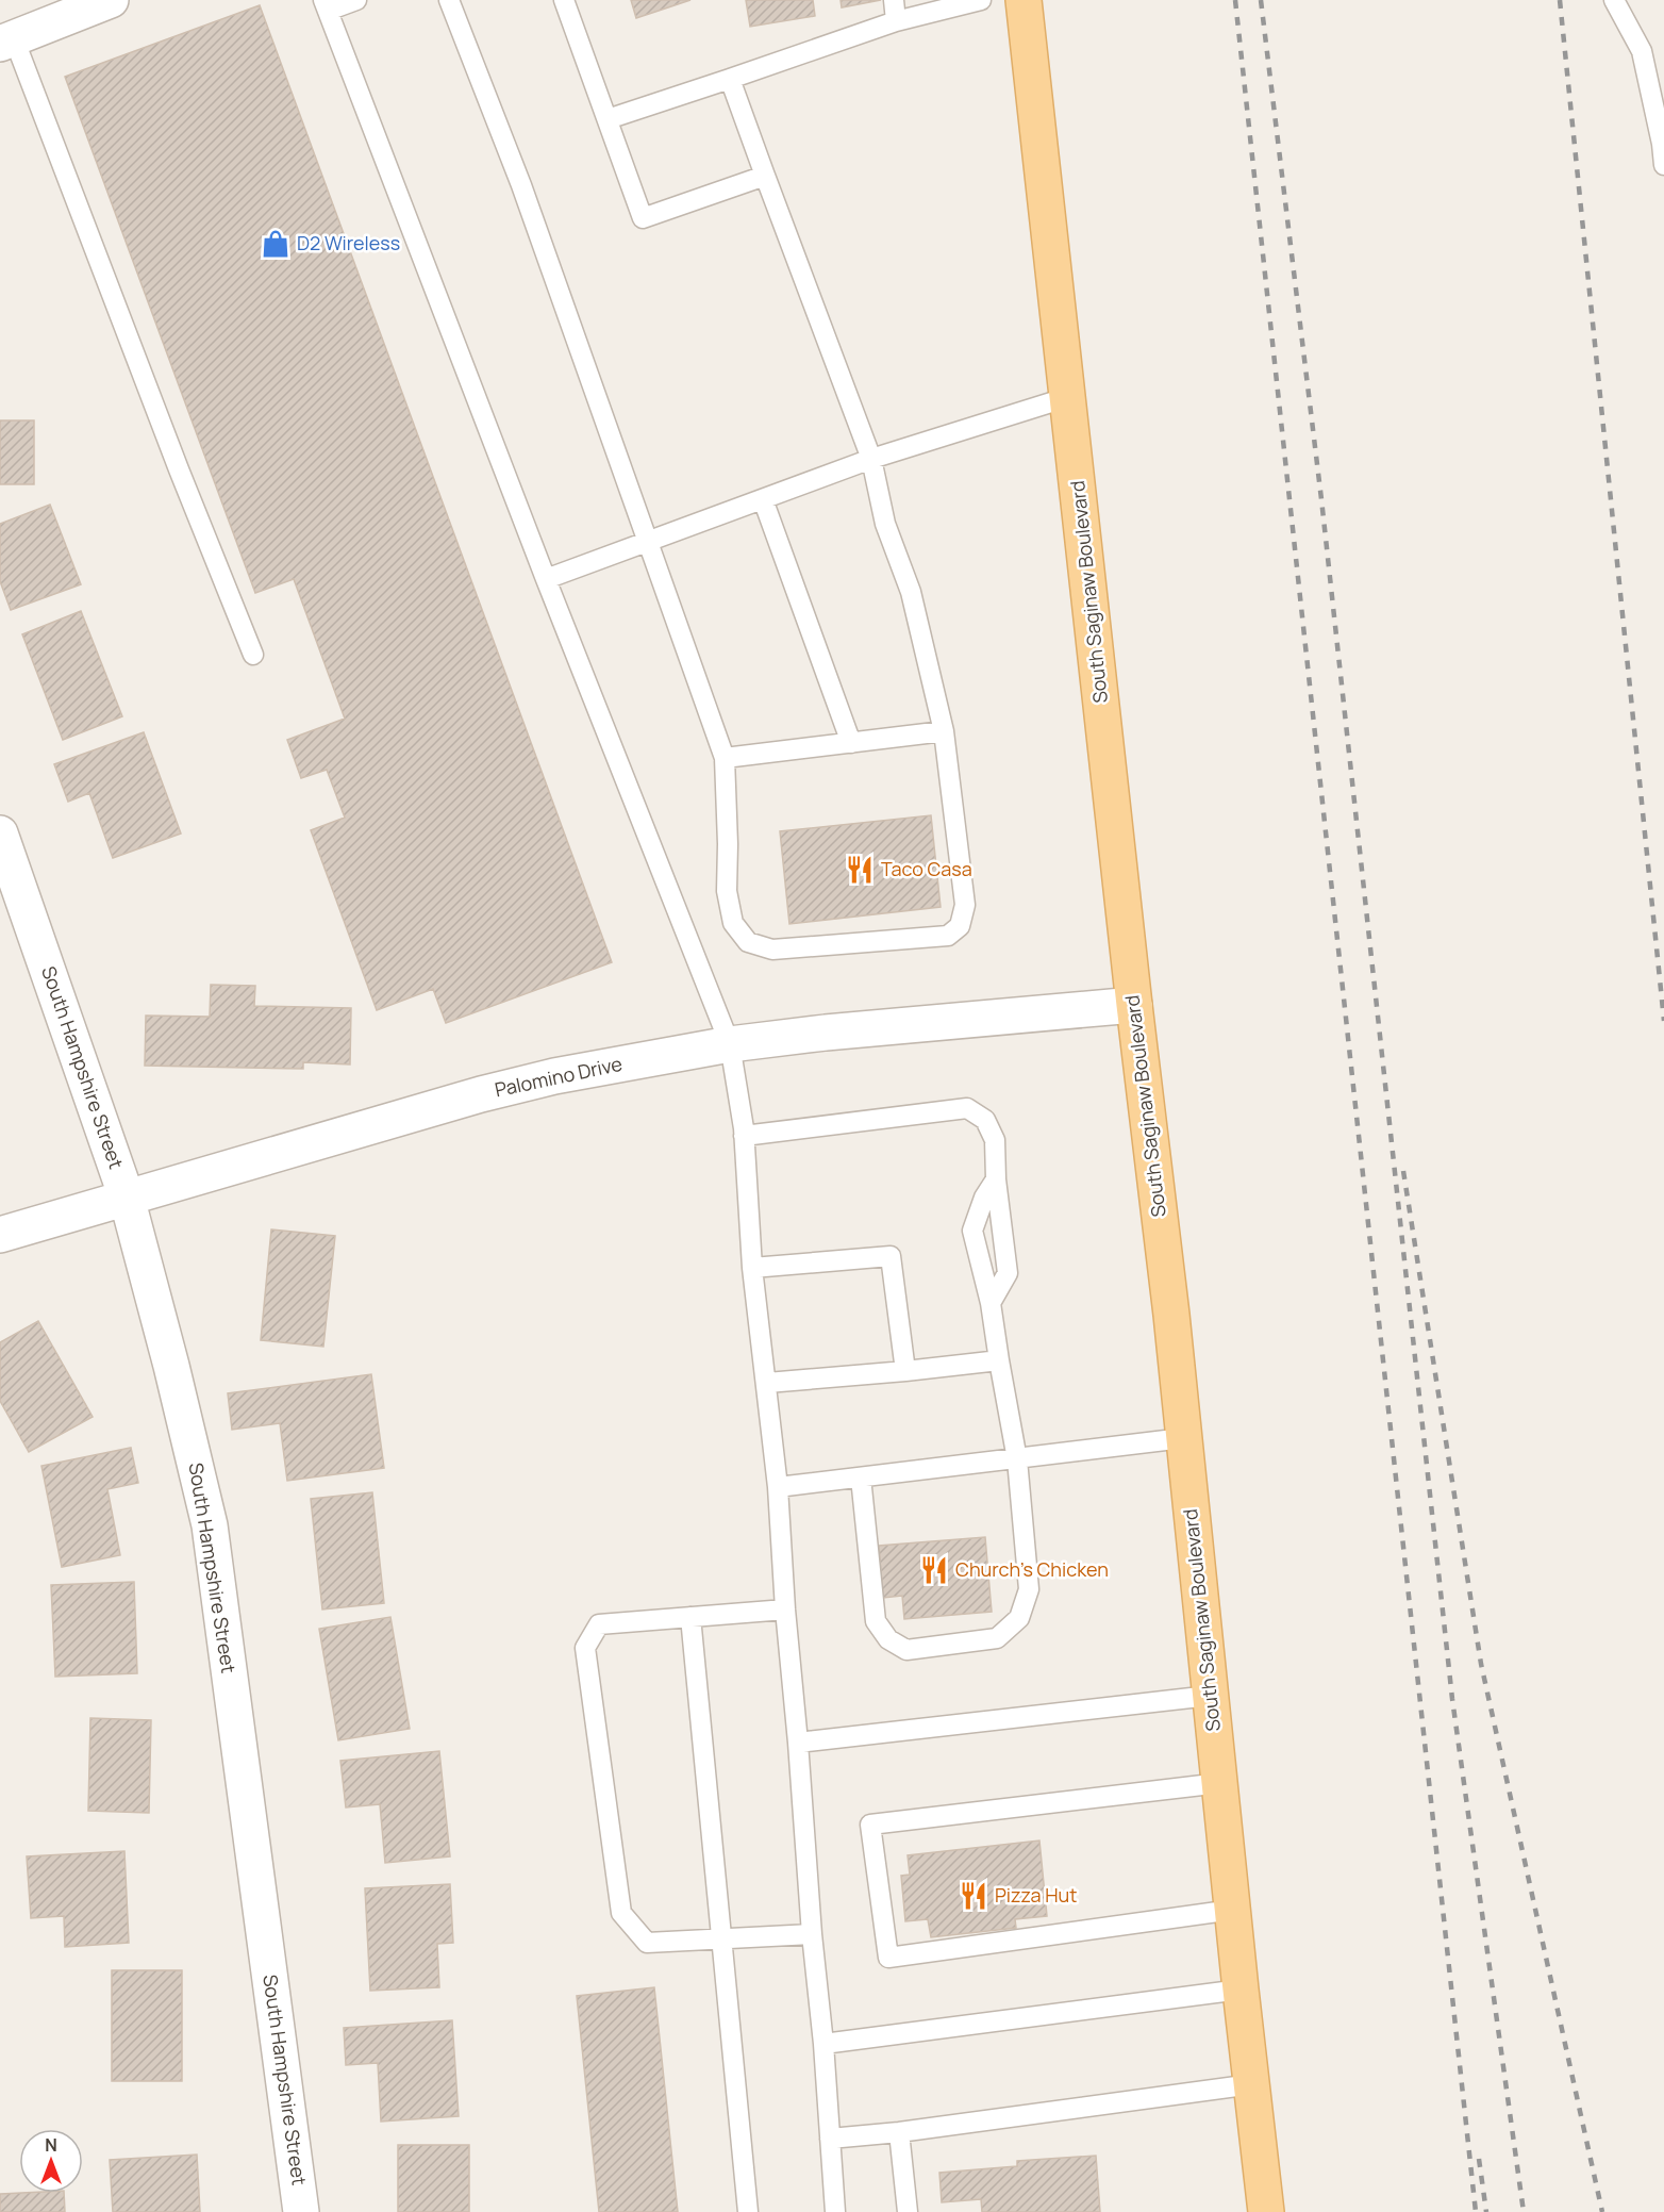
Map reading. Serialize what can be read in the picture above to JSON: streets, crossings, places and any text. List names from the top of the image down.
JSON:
{
  "streets": {
    "main road": ["South Saginaw Boulevard"],
    "street": ["South Hampshire Street", "Palomino Drive"]
  },
  "crossings": [
    ["South Saginaw Boulevard", "Palomino Drive"],
    ["South Hampshire Street", "Palomino Drive"]
  ],
  "places": {
    "shop": ["D2 Wireless"],
    "restaurant": ["Taco Casa", "Church's Chicken", "Pizza Hut"]
  },
  "north": "top"
}
